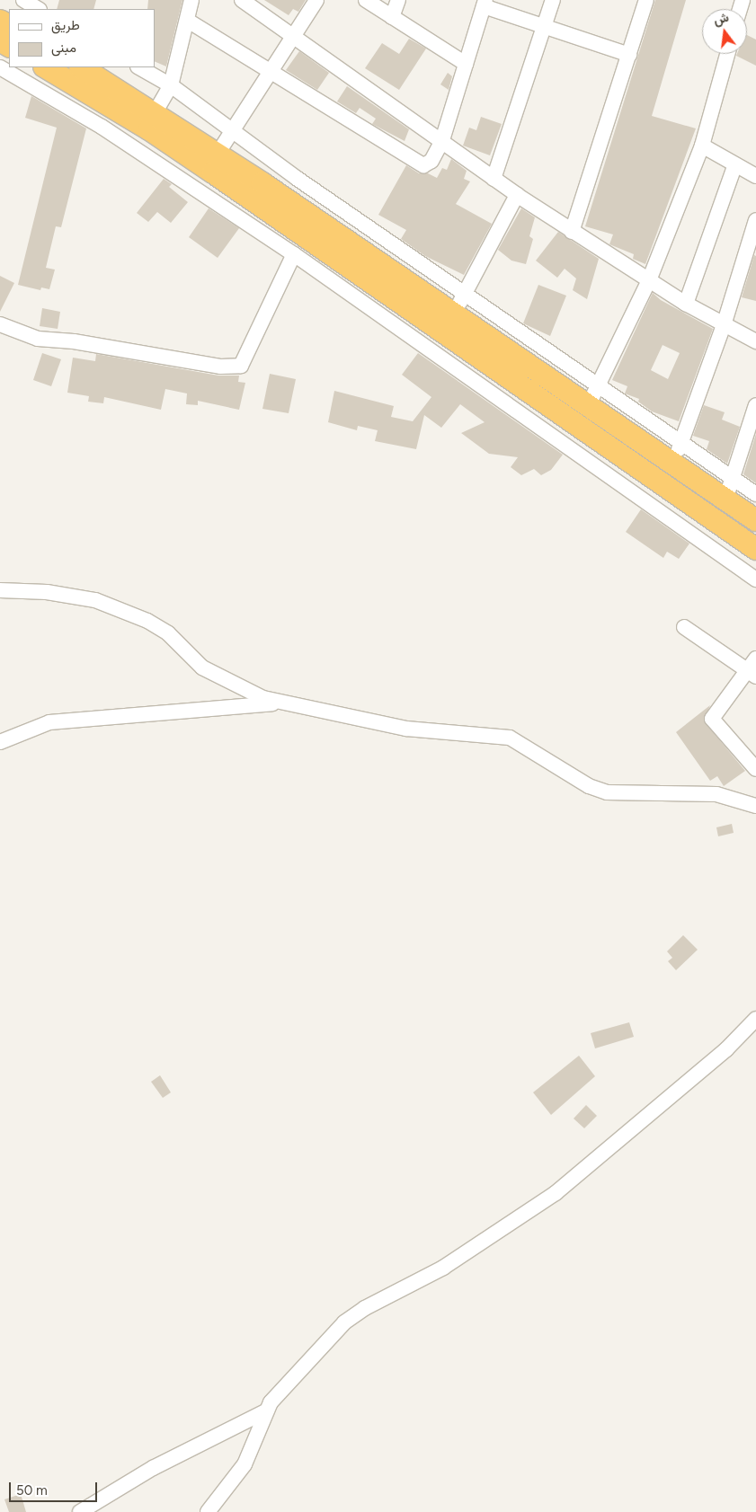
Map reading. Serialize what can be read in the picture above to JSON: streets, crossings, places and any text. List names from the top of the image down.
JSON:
{
  "legend": ["طريق", "مبنى"],
  "scale_bar": "50 m",
  "north": "top"
}
